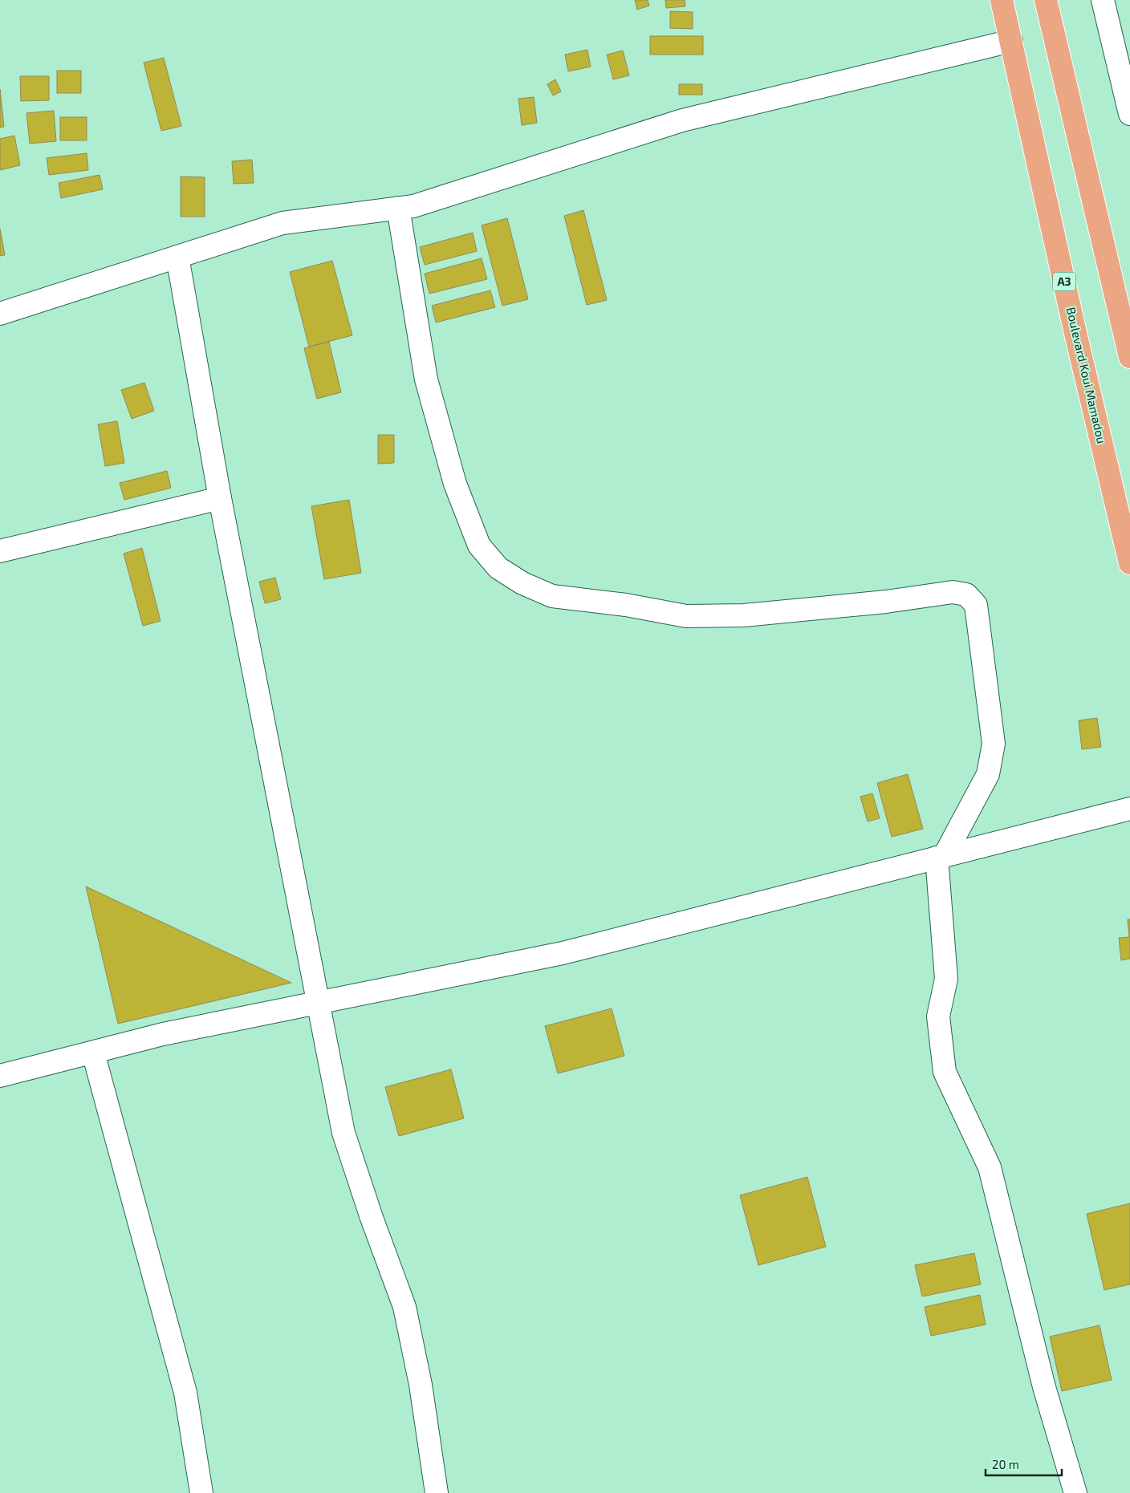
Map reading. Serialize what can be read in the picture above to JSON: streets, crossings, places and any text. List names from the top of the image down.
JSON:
{
  "streets": {
    "main road": ["A3", "Boulevard Koui Mamadou"]
  },
  "scale_bar": "20 m"
}
